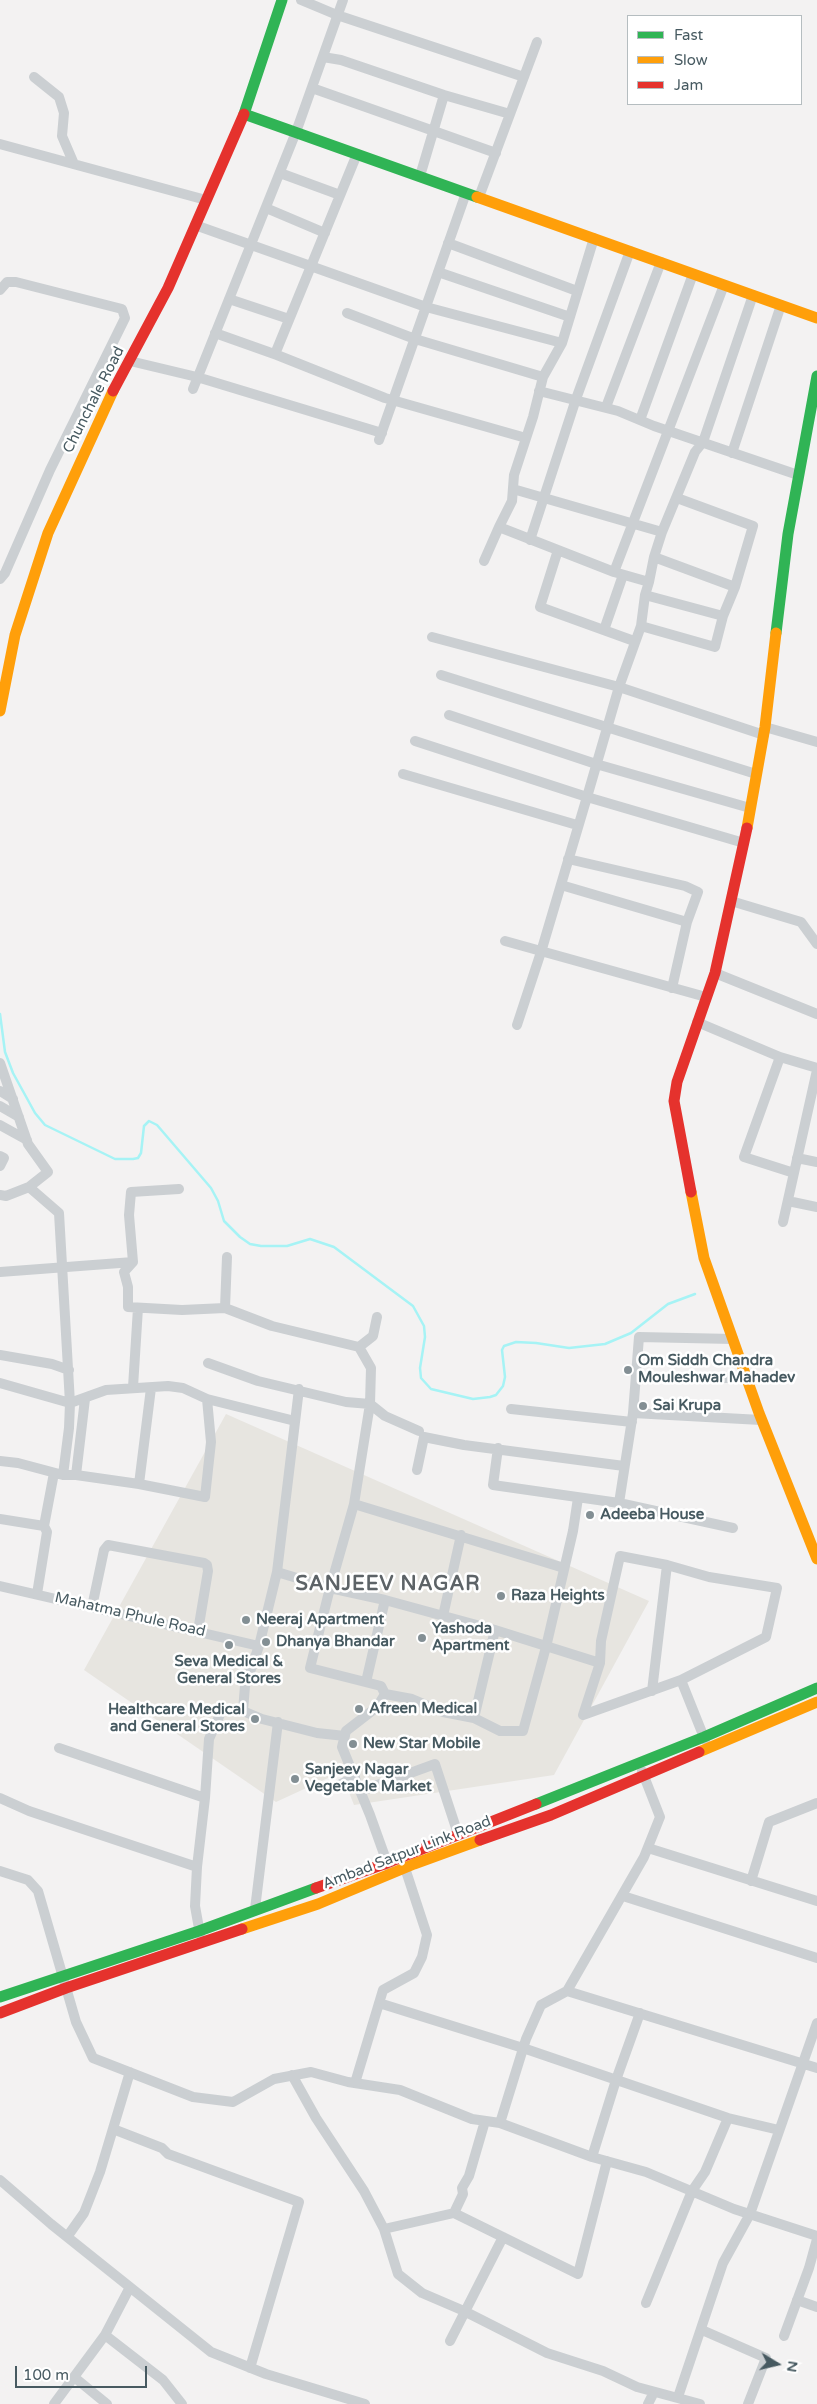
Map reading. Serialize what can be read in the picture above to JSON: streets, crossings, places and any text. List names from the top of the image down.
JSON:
{
  "streets": {
    "main road": ["Chunchale Road", "Ambad Satpur Link Road"],
    "street": ["Mahatma Phule Road"]
  },
  "districts": ["SANJEEV NAGAR"],
  "places": [
    "Om Siddh Chandra Mouleshwar Mahadev",
    "Sai Krupa",
    "Adeeba House",
    "Raza Heights",
    "Neeraj Apartment",
    "Yashoda Apartment",
    "Dhanya Bhandar",
    "Seva Medical & General Stores",
    "Afreen Medical",
    "Healthcare Medical and General Stores",
    "New Star Mobile",
    "Sanjeev Nagar Vegetable Market"
  ],
  "legend": ["Fast", "Slow", "Jam"],
  "scale_bar": "100 m",
  "north": "right"
}
